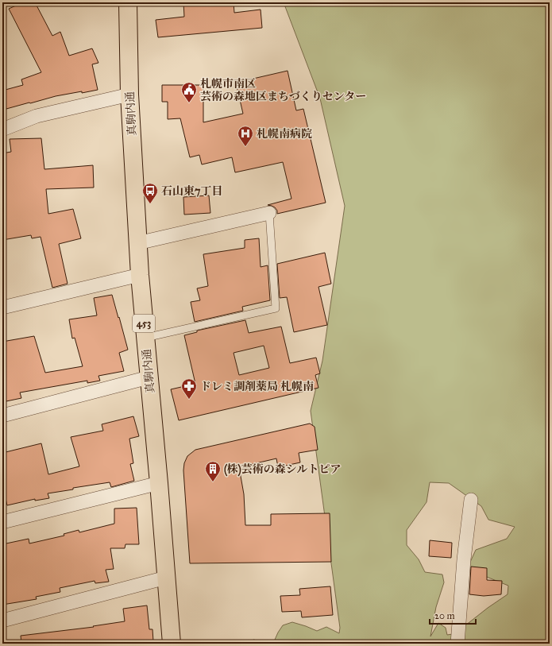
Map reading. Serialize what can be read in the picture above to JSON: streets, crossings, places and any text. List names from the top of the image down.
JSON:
{
  "streets": {
    "highway": ["真駒内通", "453"]
  },
  "places": {
    "public building": ["札幌市南区 芸術の森地区まちづくりセンター"],
    "hospital": ["札幌南病院"],
    "bus stop": ["石山東7丁目"],
    "pharmacy": ["ドレミ調剤薬局 札幌南"],
    "building": ["(株)芸術の森シルトピア"]
  },
  "scale_bar": "20 m"
}
